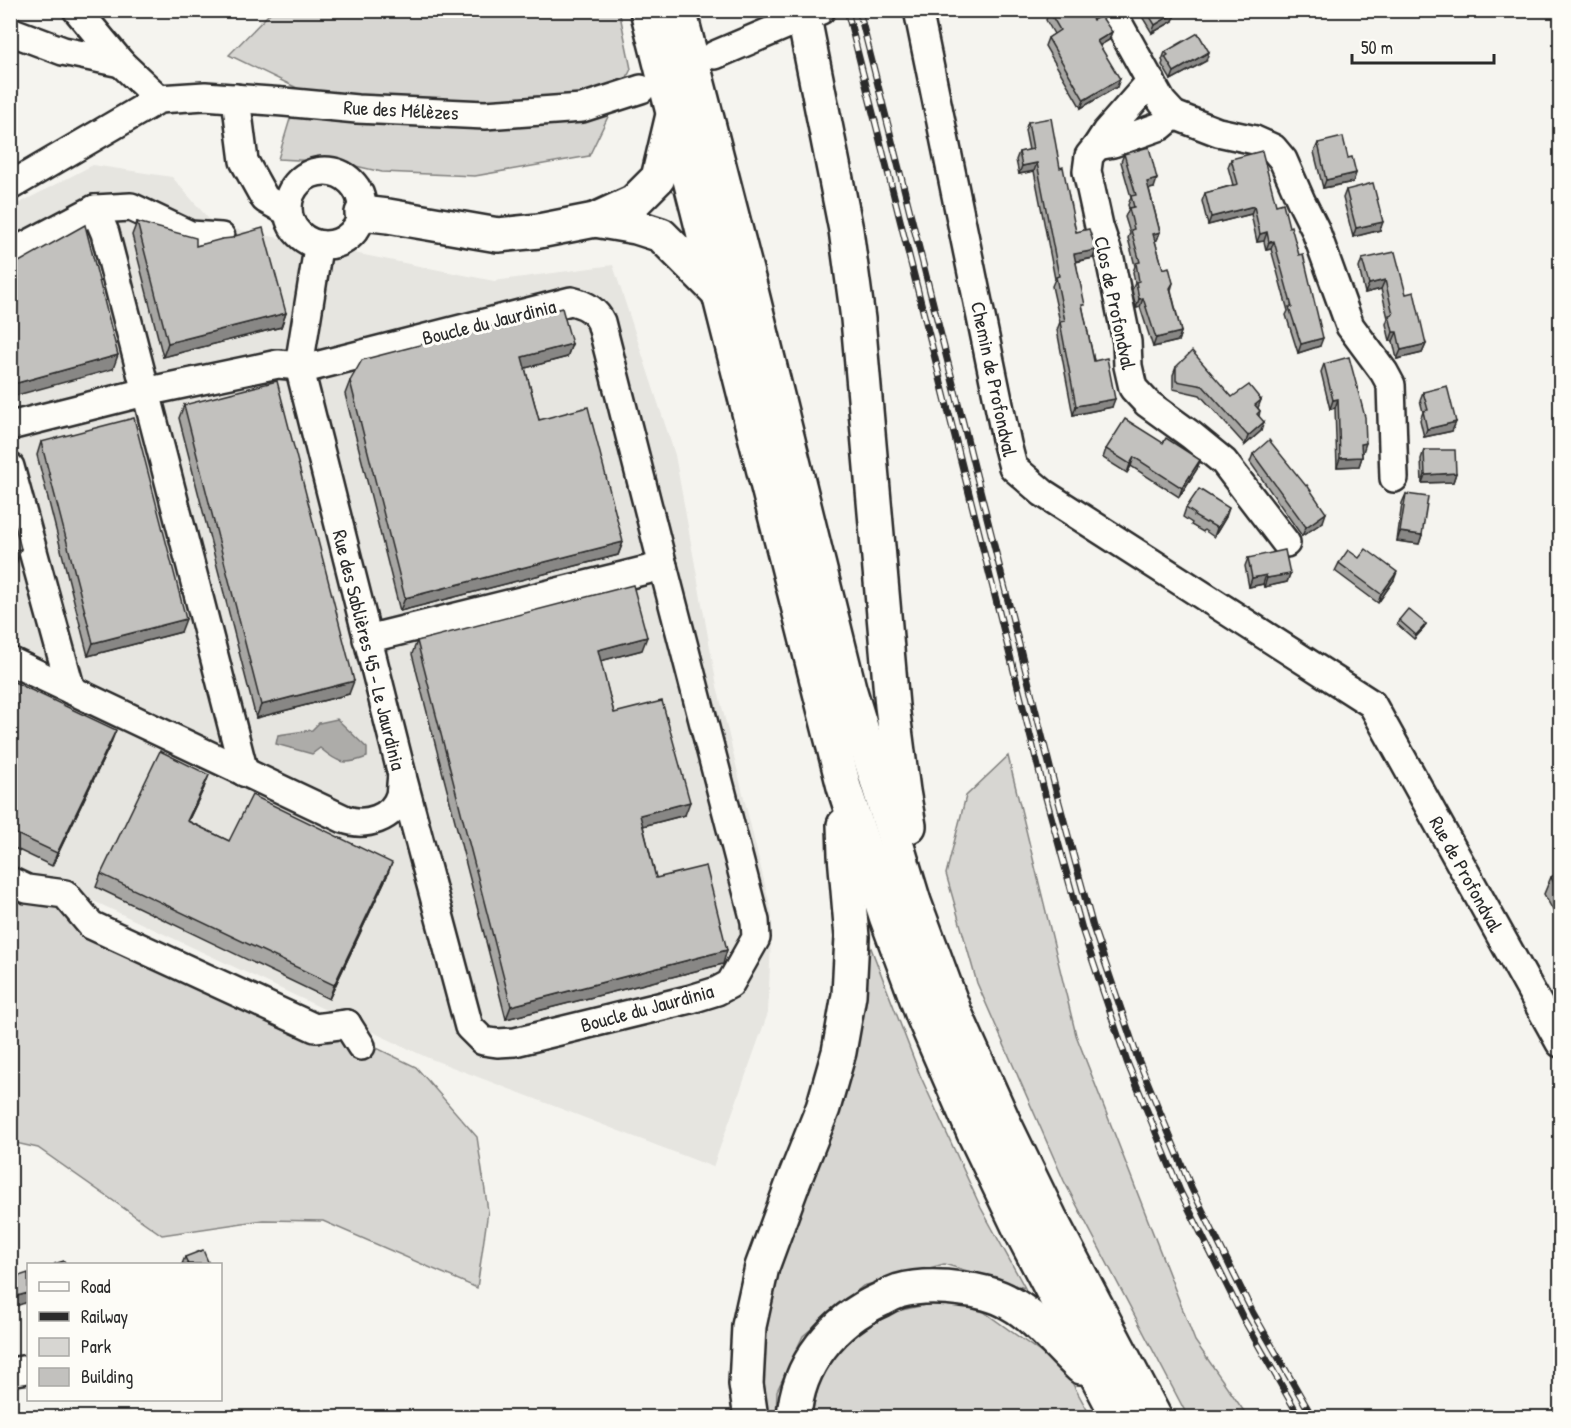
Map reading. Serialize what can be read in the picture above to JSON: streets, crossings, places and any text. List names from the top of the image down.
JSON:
{
  "streets": {
    "street": [
      "Rue des Mélèzes",
      "Clos de Profondval",
      "Boucle du Jaurdinia",
      "Chemin de Profondval",
      "Rue des Sablières 45 - Le Jaurdinia",
      "Rue de Profondval"
    ]
  },
  "crossings": [
    ["Boucle du Jaurdinia", "Rue des Sablières 45 - Le Jaurdinia"],
    ["Chemin de Profondval", "Rue de Profondval"]
  ],
  "legend": [
    "Road",
    "Railway",
    "Park",
    "Building"
  ],
  "scale_bar": "50 m"
}
